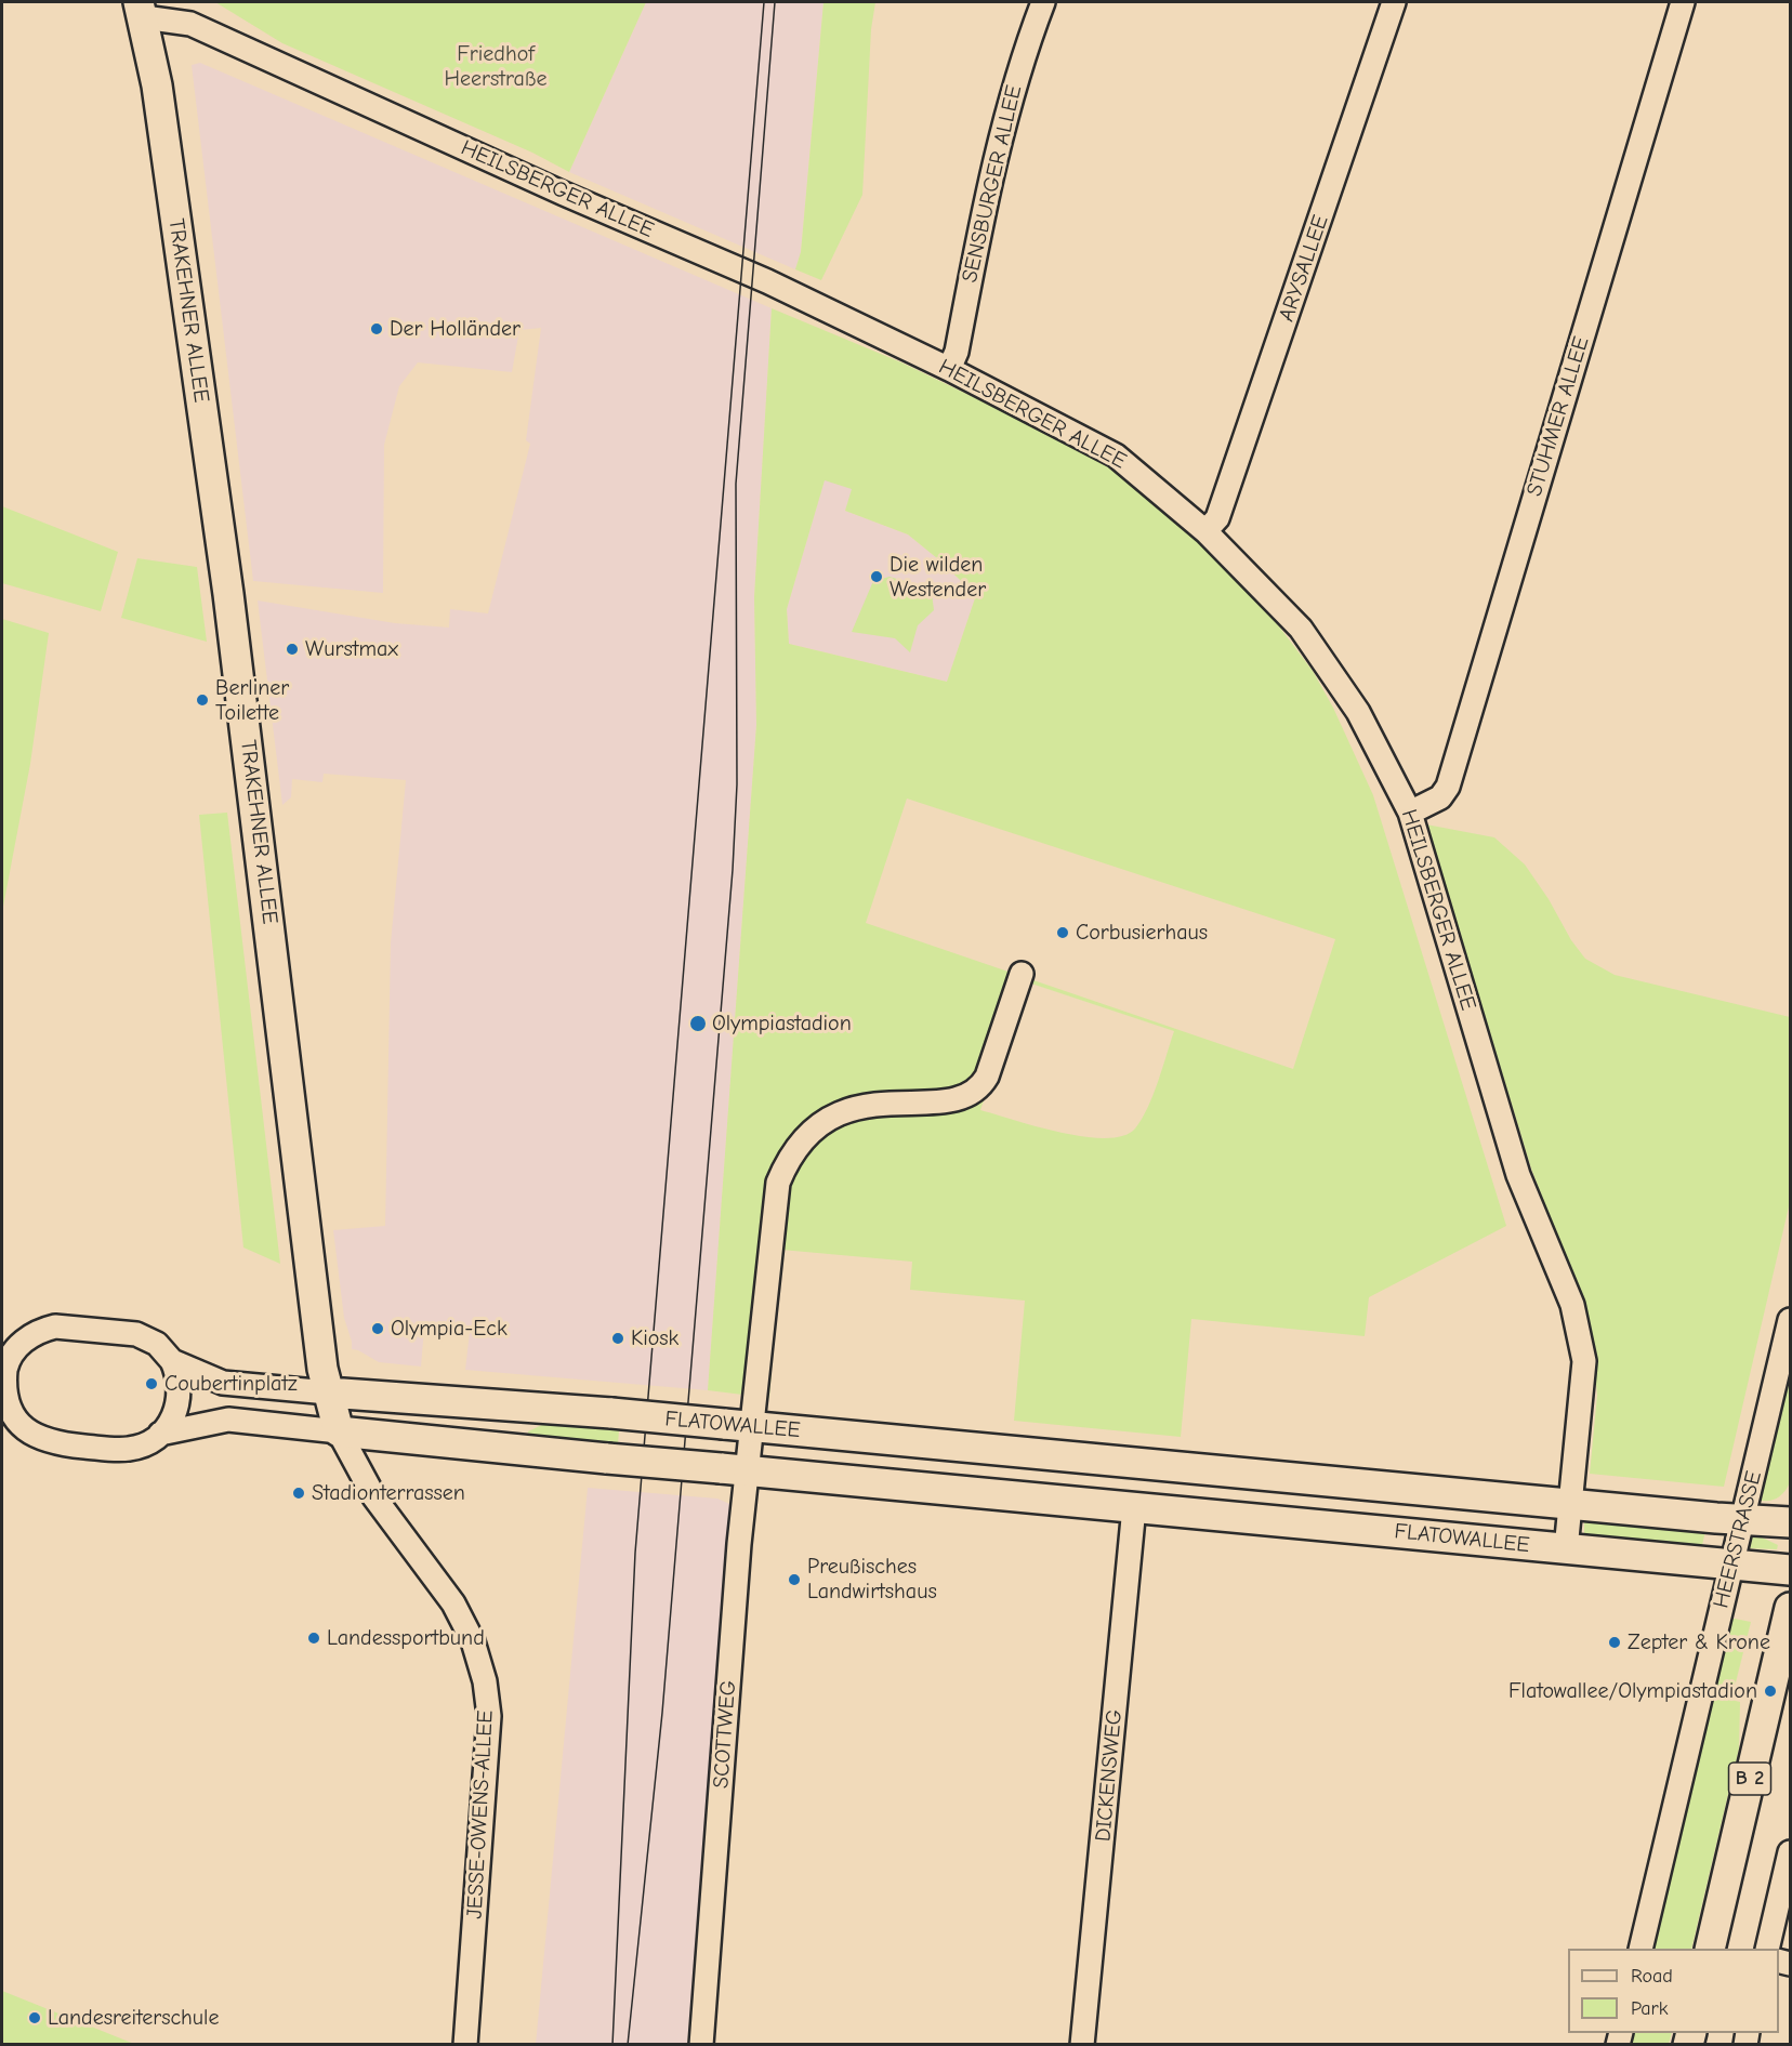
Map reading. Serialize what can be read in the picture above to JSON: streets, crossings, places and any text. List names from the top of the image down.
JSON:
{
  "streets": {
    "main road": ["TRAKEHNER ALLEE", "FLATOWALLEE", "B 2"],
    "street": [
      "SENSBURGER ALLEE",
      "HEILSBERGER ALLEE",
      "ARYSALLEE",
      "STUHMER ALLEE",
      "HEERSTRASSE",
      "SCOTTWEG",
      "DICKENSWEG",
      "JESSE-OWENS-ALLEE"
    ]
  },
  "crossings": [
    ["SENSBURGER ALLEE", "HEILSBERGER ALLEE"],
    ["HEILSBERGER ALLEE", "ARYSALLEE"],
    ["HEILSBERGER ALLEE", "TRAKEHNER ALLEE"],
    ["HEILSBERGER ALLEE", "STUHMER ALLEE"],
    ["HEILSBERGER ALLEE", "FLATOWALLEE"],
    ["TRAKEHNER ALLEE", "FLATOWALLEE"],
    ["TRAKEHNER ALLEE", "JESSE-OWENS-ALLEE"],
    ["FLATOWALLEE", "HEERSTRASSE"],
    ["FLATOWALLEE", "SCOTTWEG"],
    ["FLATOWALLEE", "DICKENSWEG"],
    ["FLATOWALLEE", "JESSE-OWENS-ALLEE"]
  ],
  "parks": ["Friedhof Heerstraße"],
  "places": [
    "Der Holländer",
    "Die wilden Westender",
    "Wurstmax",
    "Berliner Toilette",
    "Corbusierhaus",
    "Olympiastadion",
    "Olympia-Eck",
    "Kiosk",
    "Coubertinplatz",
    "Stadionterrassen",
    "Preußisches Landwirtshaus",
    "Landessportbund",
    "Zepter & Krone",
    "Flatowallee/Olympiastadion",
    "Landesreiterschule"
  ],
  "legend": ["Road", "Park"]
}
